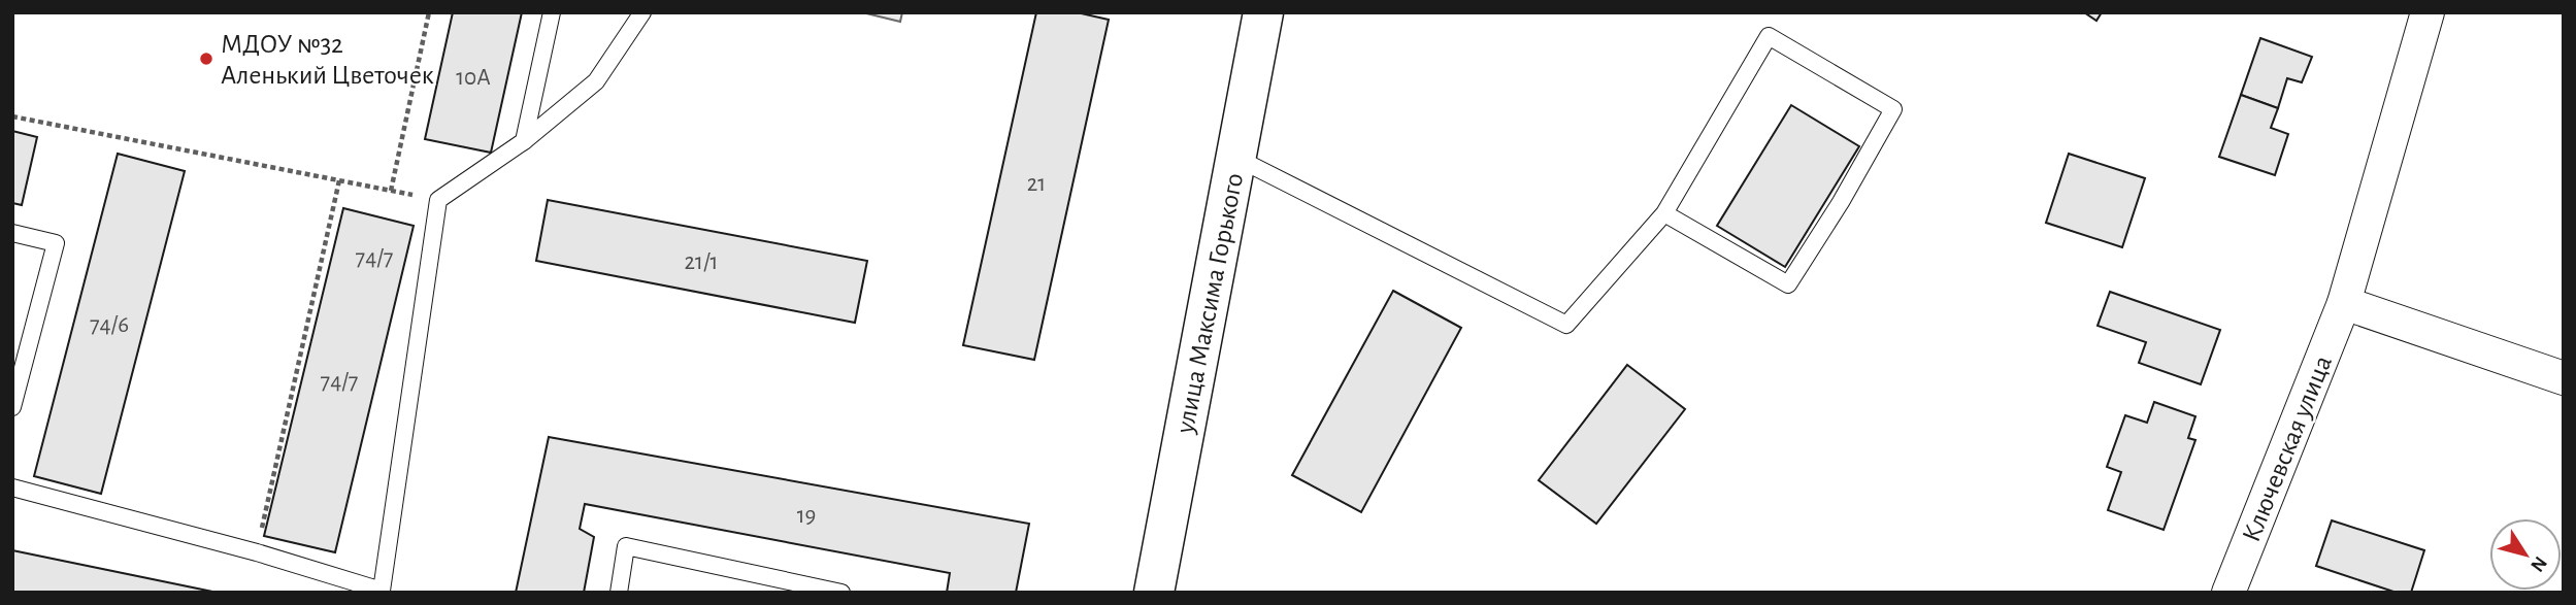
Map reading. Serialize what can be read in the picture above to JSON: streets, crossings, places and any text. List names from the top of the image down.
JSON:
{
  "streets": {
    "street": ["улица Максима Горького", "Ключевская улица"]
  },
  "places": ["МДОУ №32 Аленький Цветочек"],
  "house_numbers": [
    "10А",
    "21",
    "74/7",
    "21/1",
    "74/6",
    "74/7",
    "19"
  ],
  "north": "bottom right"
}
